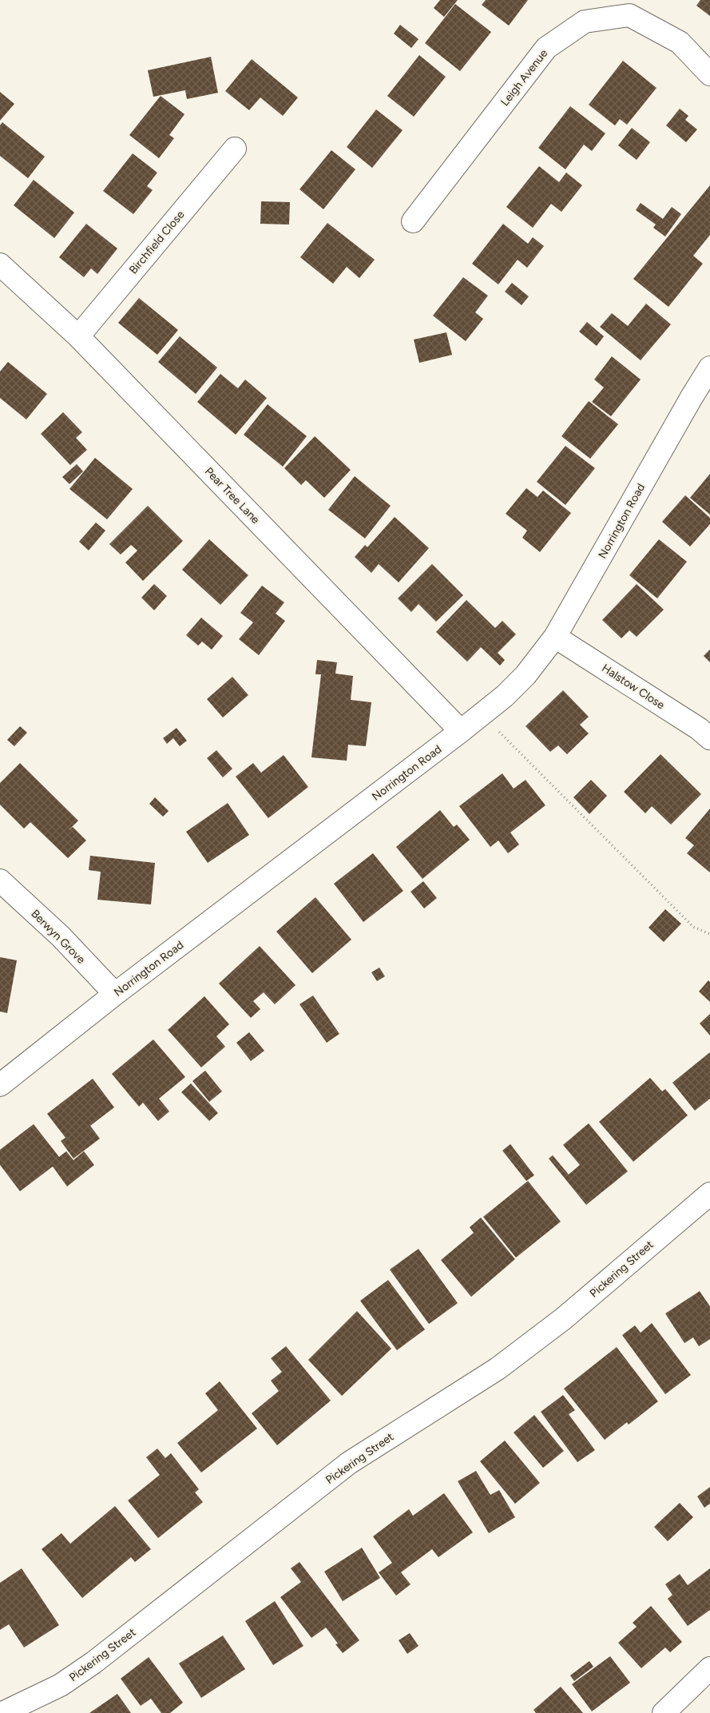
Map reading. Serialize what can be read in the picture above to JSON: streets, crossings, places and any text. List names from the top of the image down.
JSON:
{
  "streets": {
    "street": [
      "Leigh Avenue",
      "Birchfield Close",
      "Pear Tree Lane",
      "Norrington Road",
      "Halstow Close",
      "Berwyn Grove",
      "Pickering Street"
    ]
  },
  "crossings": [
    ["Birchfield Close", "Pear Tree Lane"],
    ["Pear Tree Lane", "Norrington Road"],
    ["Norrington Road", "Halstow Close"],
    ["Norrington Road", "Berwyn Grove"]
  ]
}
